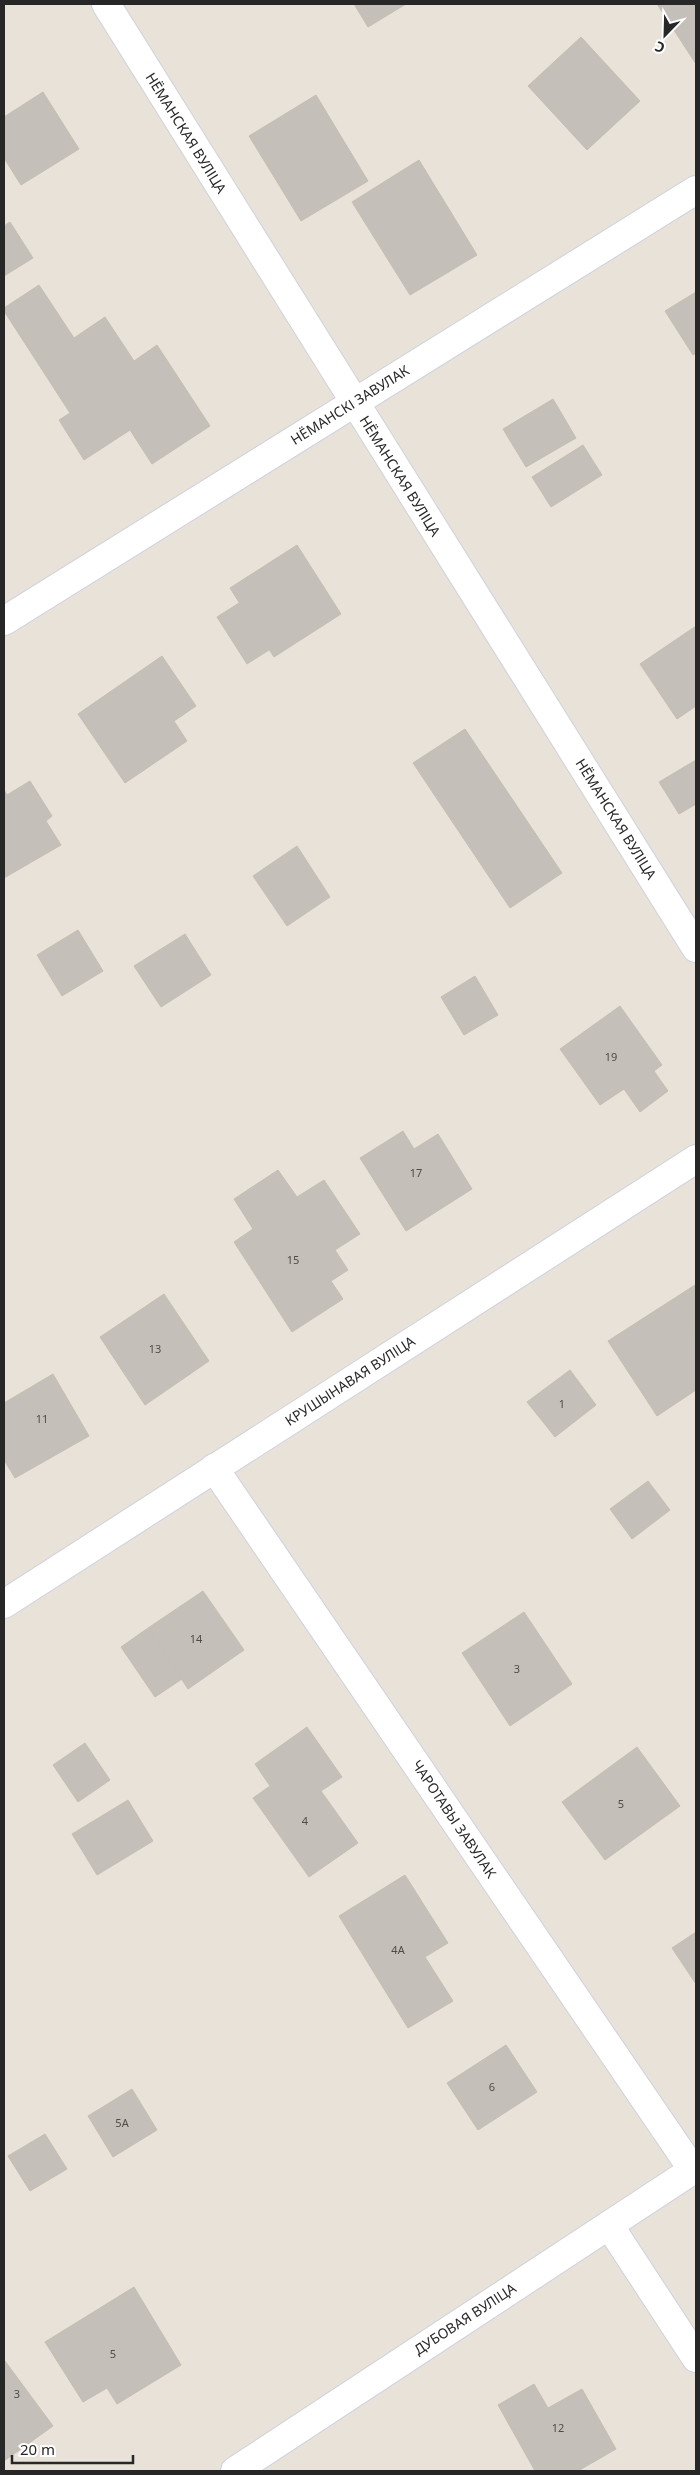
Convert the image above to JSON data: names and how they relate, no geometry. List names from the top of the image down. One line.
{"streets":{"street":["НЁМАНСКАЯ ВУЛІЦА","НЁМАНСКІ ЗАВУЛАК","КРУШЫНАВАЯ ВУЛІЦА","ЧАРОТАВЫ ЗАВУЛАК","ДУБОВАЯ ВУЛІЦА"]},"crossings":[["НЁМАНСКАЯ ВУЛІЦА","НЁМАНСКІ ЗАВУЛАК"],["КРУШЫНАВАЯ ВУЛІЦА","ЧАРОТАВЫ ЗАВУЛАК"],["ЧАРОТАВЫ ЗАВУЛАК","ДУБОВАЯ ВУЛІЦА"]],"house_numbers":["19","17","15","13","1","11","14","3","5","4","4А","6","5А","5","3","12"],"scale_bar":"20 m","north":"bottom left"}
